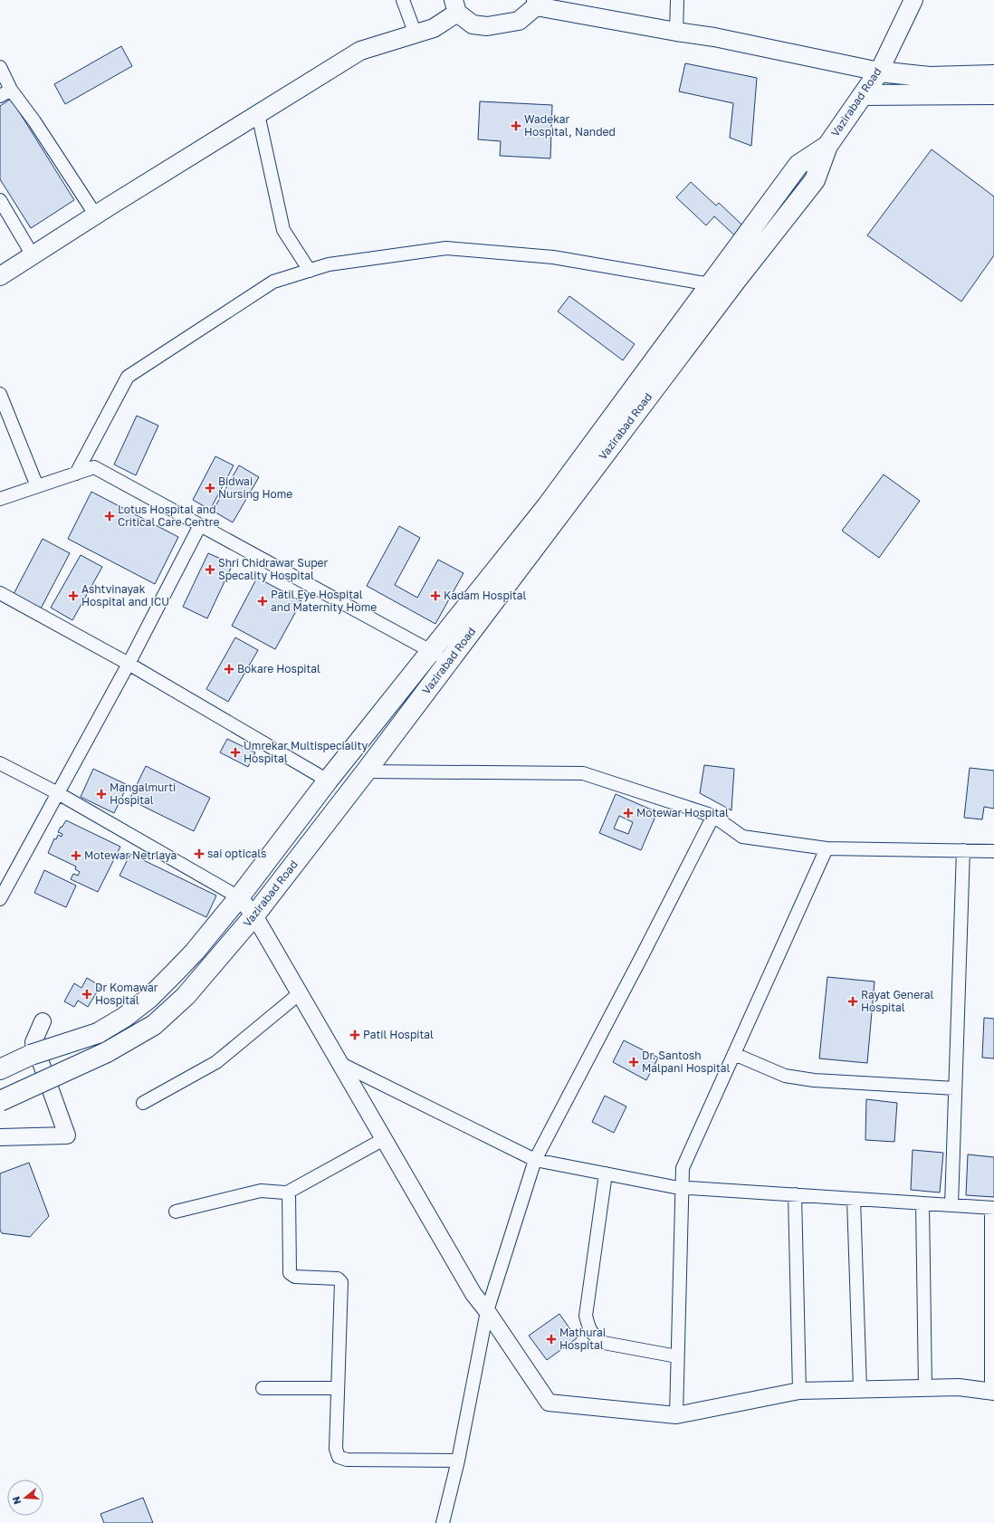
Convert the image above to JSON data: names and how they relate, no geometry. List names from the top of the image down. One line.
{"streets":{"main road":["Vazirabad Road"]},"places":{"health":["Wadekar Hospital, Nanded","Bidwai Nursing Home","Lotus Hospital and Critical Care Centre","Shri Chidrawar Super Specality Hospital","Ashtvinayak Hospital and ICU","Kadam Hospital","Patil Eye Hospital and Maternity Home","Bokare Hospital","Umrekar Multispeciality Hospital","Mangalmurti Hospital","Motewar Hospital","sai opticals","Motewar Netrlaya","Dr Komawar Hospital","Rayat General Hospital","Patil Hospital","Dr. Santosh Malpani Hospital","Mathurai Hospital"]},"north":"left"}
